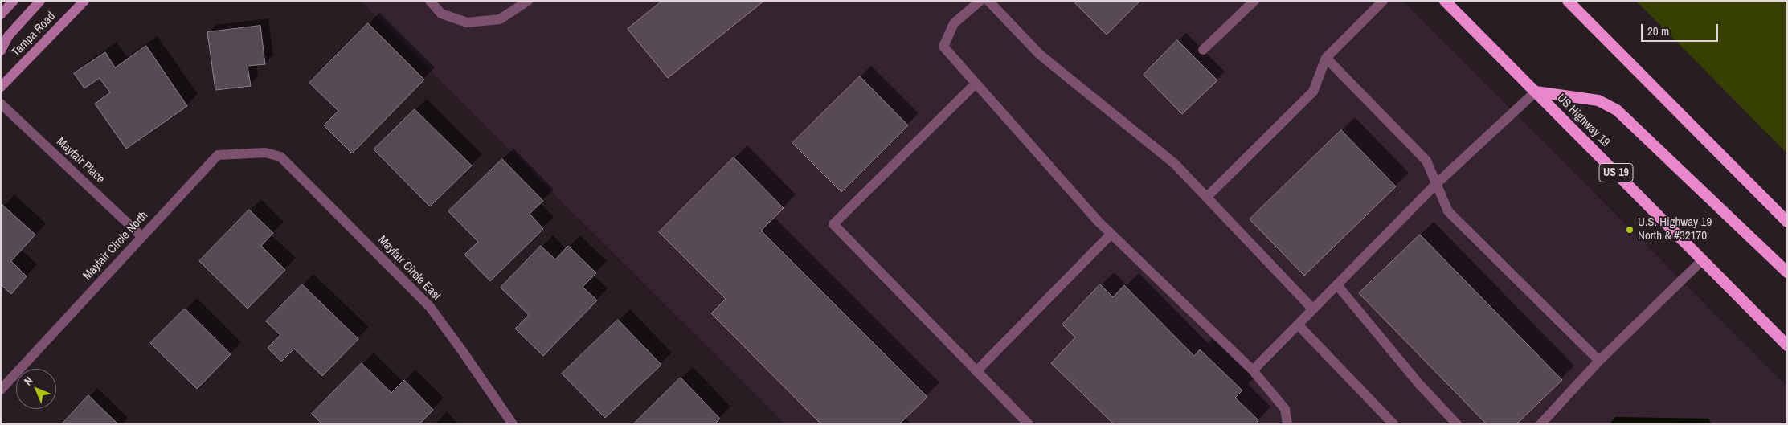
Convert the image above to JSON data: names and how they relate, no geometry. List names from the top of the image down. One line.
{"streets":{"highway":["US Highway 19","US 19"],"main road":["Tampa Road"],"street":["Mayfair Place","Mayfair Circle North","Mayfair Circle East"]},"crossings":[["Mayfair Place","Mayfair Circle North"],["Mayfair Circle North","Mayfair Circle East"]],"places":["U.S. Highway 19 North & #32170"],"scale_bar":"20 m","north":"top left"}
